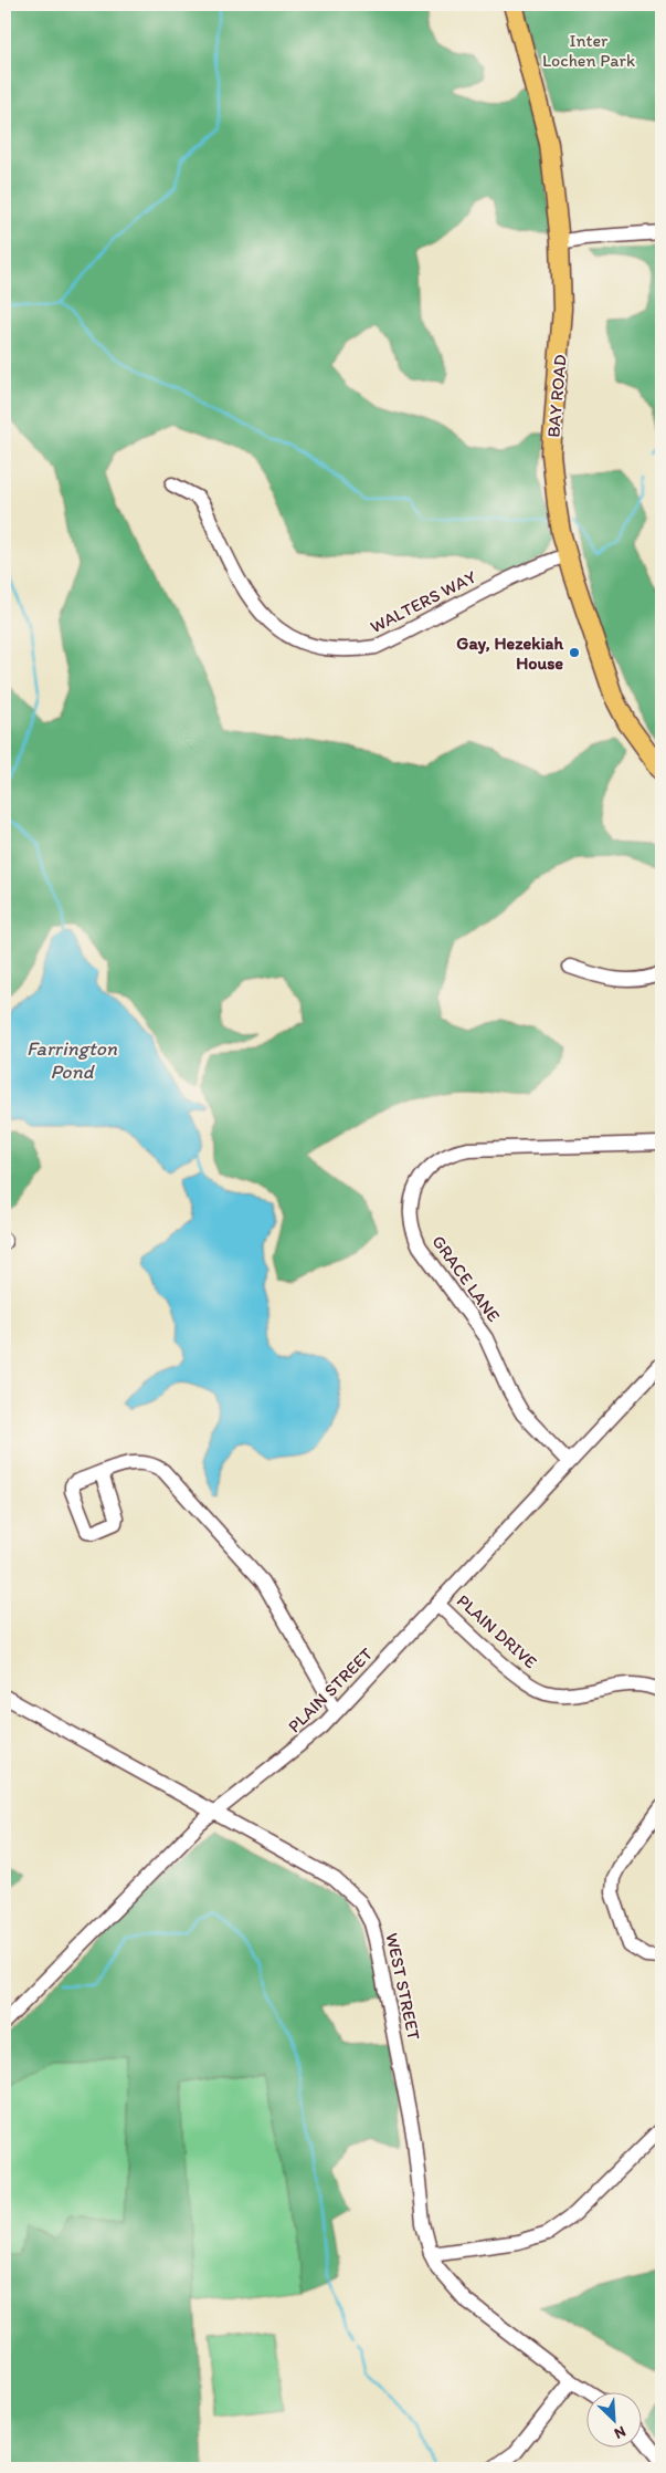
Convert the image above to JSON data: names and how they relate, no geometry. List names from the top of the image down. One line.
{"streets":{"main road":["BAY ROAD"],"street":["WALTERS WAY","GRACE LANE","PLAIN DRIVE","PLAIN STREET","WEST STREET"]},"crossings":[["BAY ROAD","WALTERS WAY"],["GRACE LANE","PLAIN STREET"],["PLAIN DRIVE","PLAIN STREET"],["PLAIN STREET","WEST STREET"]],"water":["Farrington Pond"],"parks":["Inter Lochen Park"],"places":["Gay, Hezekiah House"],"north":"bottom right"}
